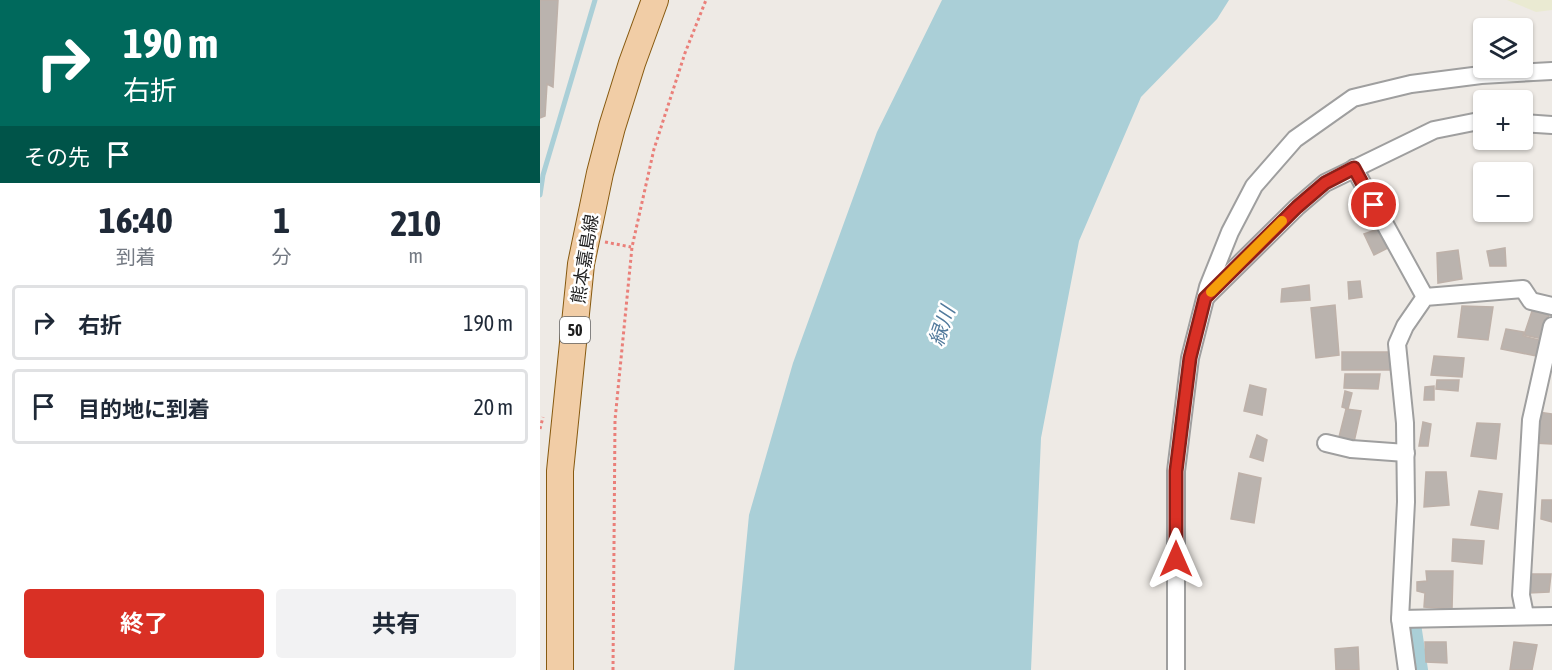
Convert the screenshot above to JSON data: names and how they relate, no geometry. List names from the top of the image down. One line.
{"streets":{"main road":["熊本嘉島線","50"]},"water":["緑川"],"page":{"turn":["190 m","右折"],"map_buttons":["+","−"],"then":"その先","eta":["16:40","到着","1","分","210","m"],"list":[{"name":"右折","value":"190 m"},{"name":"目的地に到着","value":"20 m"}],"buttons":["終了","共有"]}}
